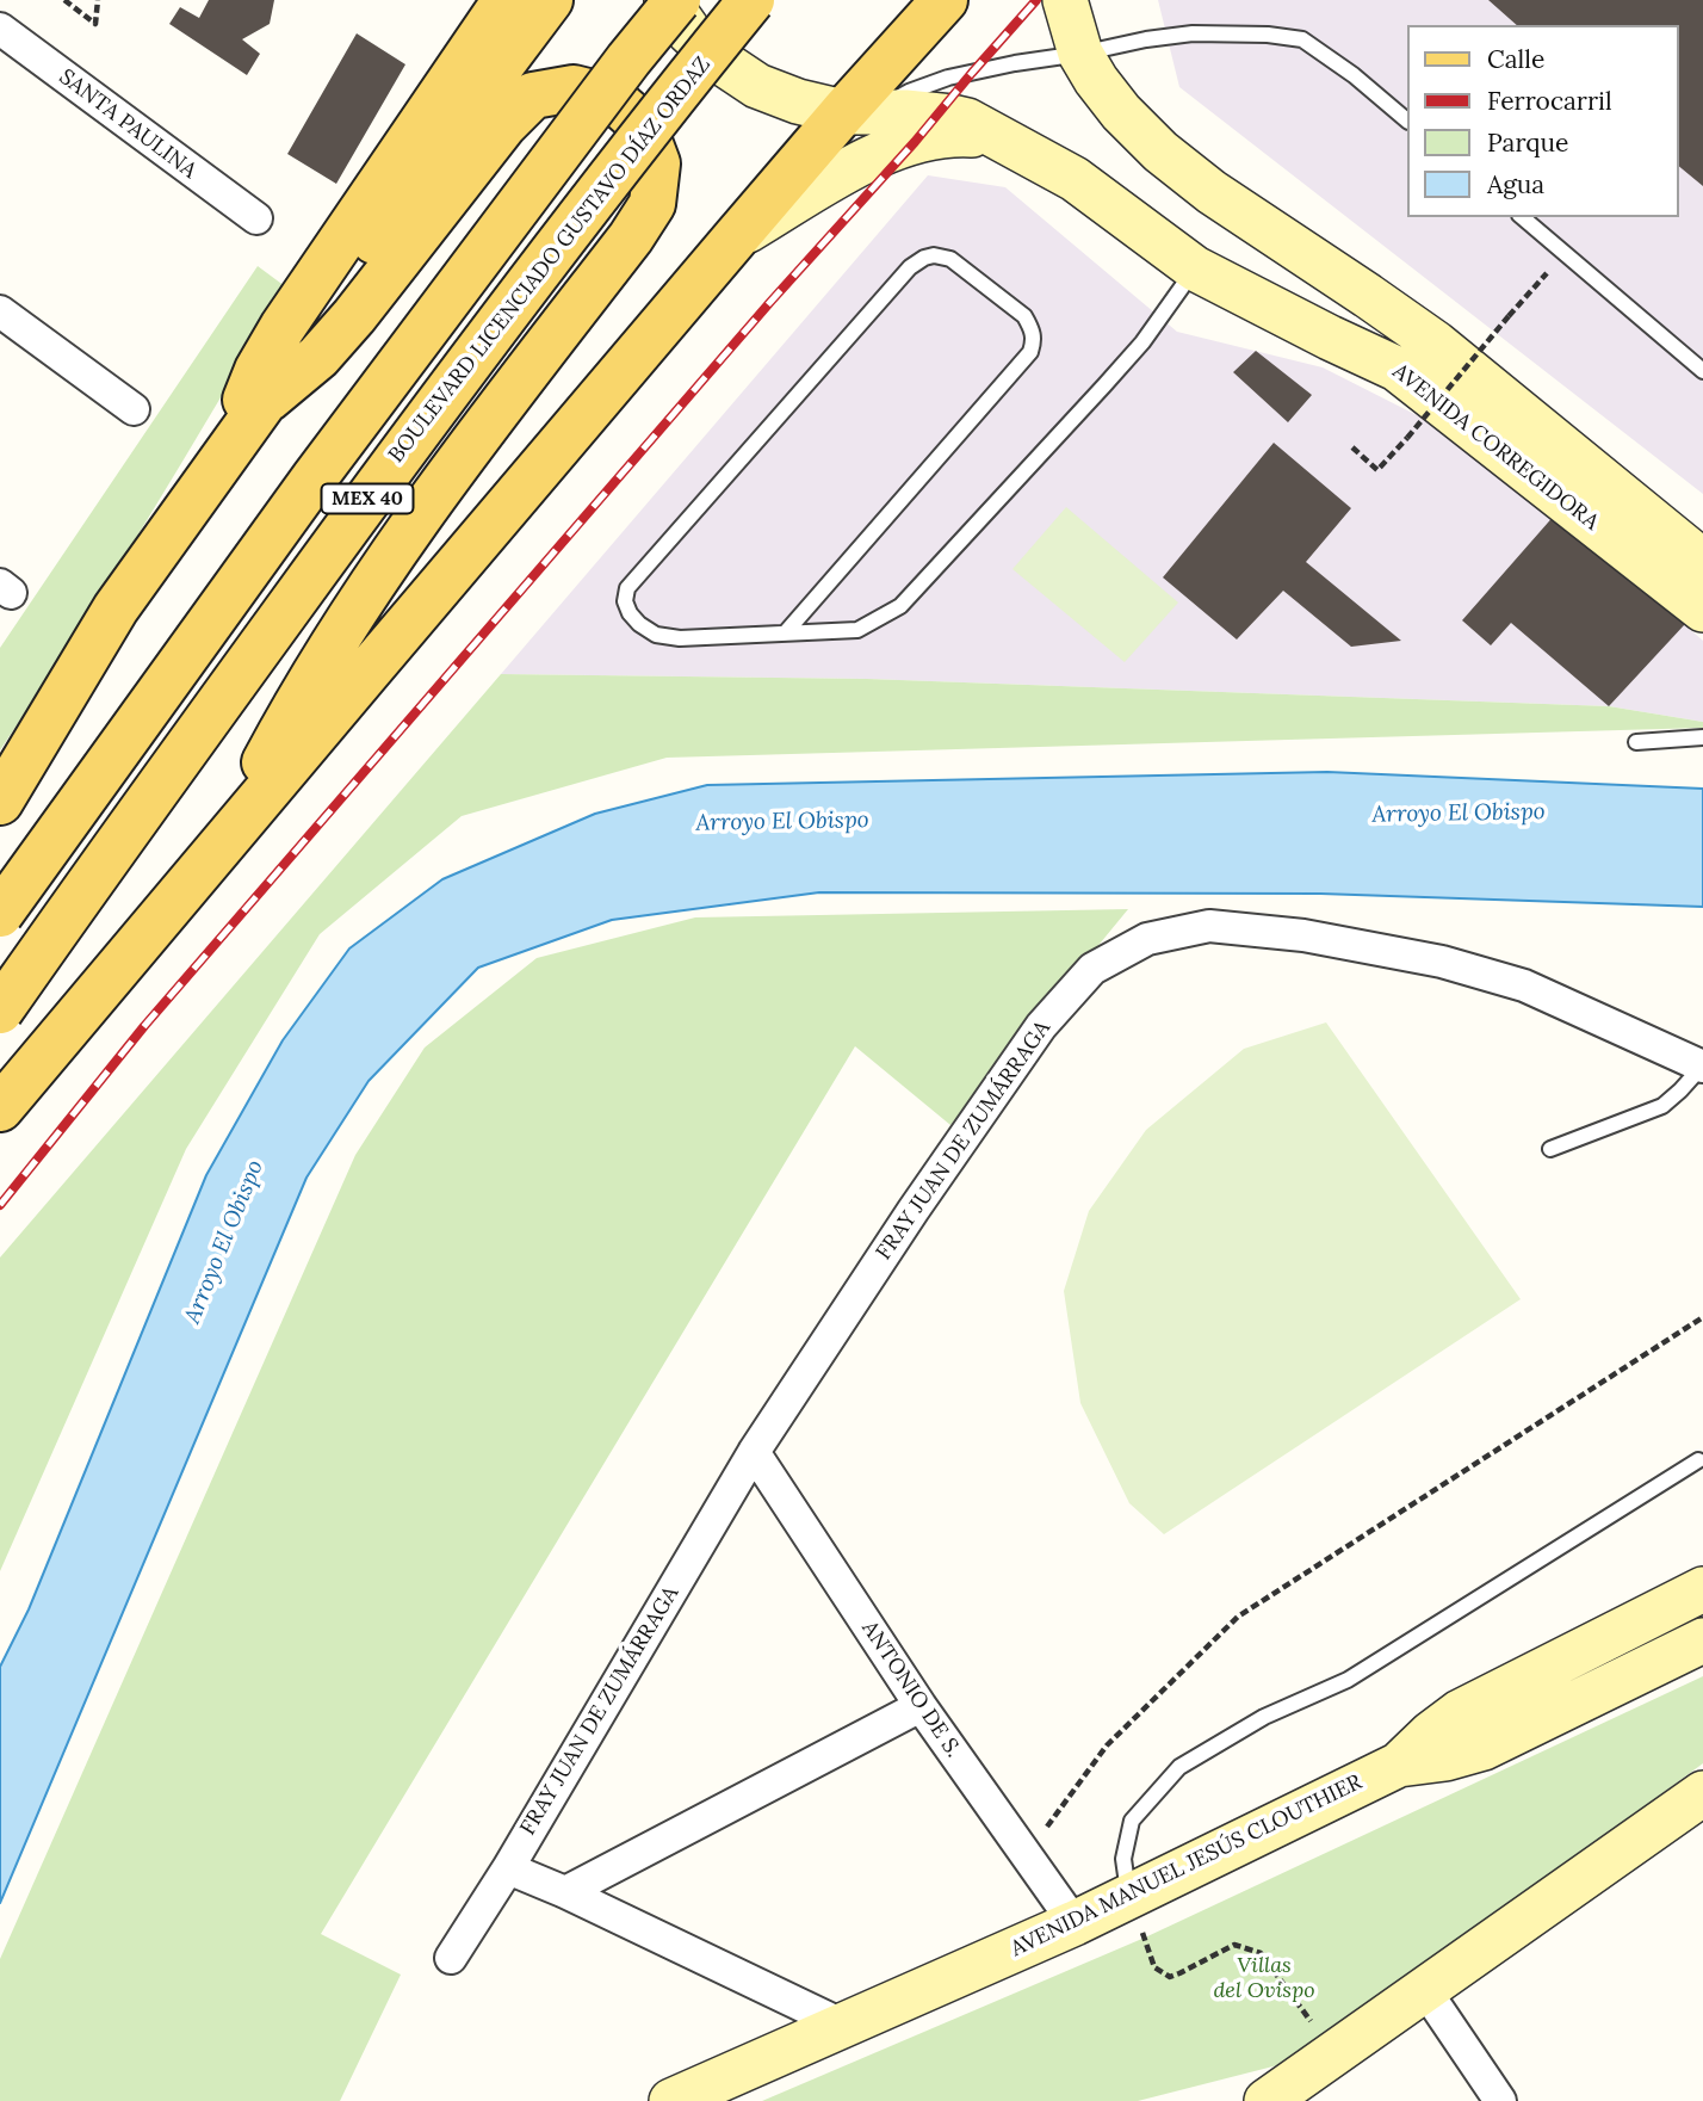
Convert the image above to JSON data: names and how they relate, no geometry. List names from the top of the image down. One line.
{"streets":{"main road":["BOULEVARD LICENCIADO GUSTAVO DÍAZ ORDAZ","MEX 40"],"street":["SANTA PAULINA","AVENIDA CORREGIDORA","FRAY JUAN DE ZUMÁRRAGA","ANTONIO DE S.","AVENIDA MANUEL JESÚS CLOUTHIER"]},"crossings":[["FRAY JUAN DE ZUMÁRRAGA","ANTONIO DE S."],["ANTONIO DE S.","AVENIDA MANUEL JESÚS CLOUTHIER"]],"water":["Arroyo El Obispo"],"parks":["Villas del Ovispo"],"legend":["Calle","Ferrocarril","Parque","Agua"]}
